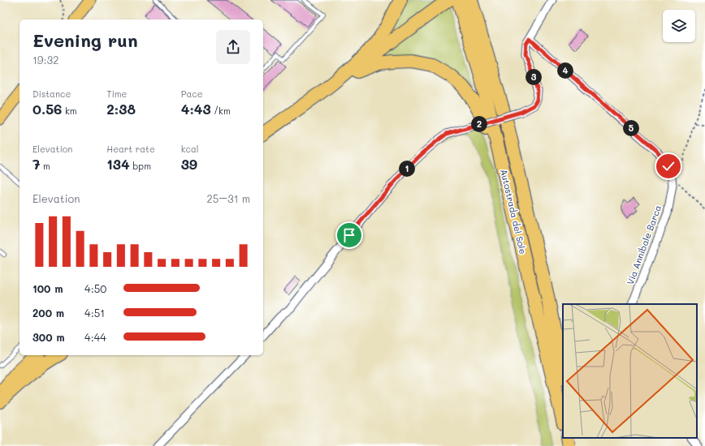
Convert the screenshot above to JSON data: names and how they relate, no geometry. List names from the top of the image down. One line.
{"streets":{"highway":["Autostrada del Sole"],"street":["Via Annibale Barca"]},"page":{"heading":["Evening run","19:32"],"pins":["4","3","2","5","1"],"stats":[["Distance","0.56 km"],["Time","2:38"],["Pace","4:43 /km"],["Elevation","7 m"],["Heart rate","134 bpm"],["kcal","39"]],"chart":["Elevation","25–31 m"],"list":[{"name":"100 m","note":"4:50"},{"name":"200 m","note":"4:51"},{"name":"300 m","note":"4:44"}]}}
